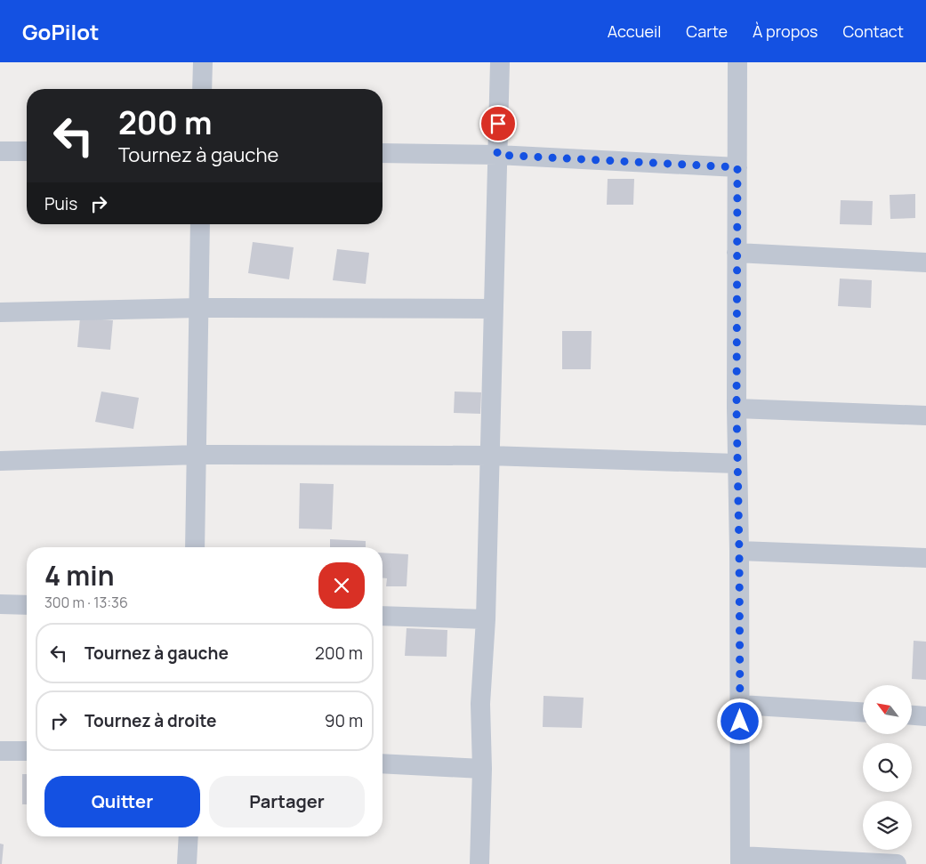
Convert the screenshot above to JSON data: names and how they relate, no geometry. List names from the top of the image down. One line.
{"north":"top left","page":{"header":"GoPilot","nav":["Accueil","Carte","À propos","Contact"],"turn":["200 m","Tournez à gauche"],"then":"Puis","heading":["4 min","300 m · 13:36"],"list":[{"name":"Tournez à gauche","value":"200 m"},{"name":"Tournez à droite","value":"90 m"}],"buttons":["Quitter","Partager"]}}
